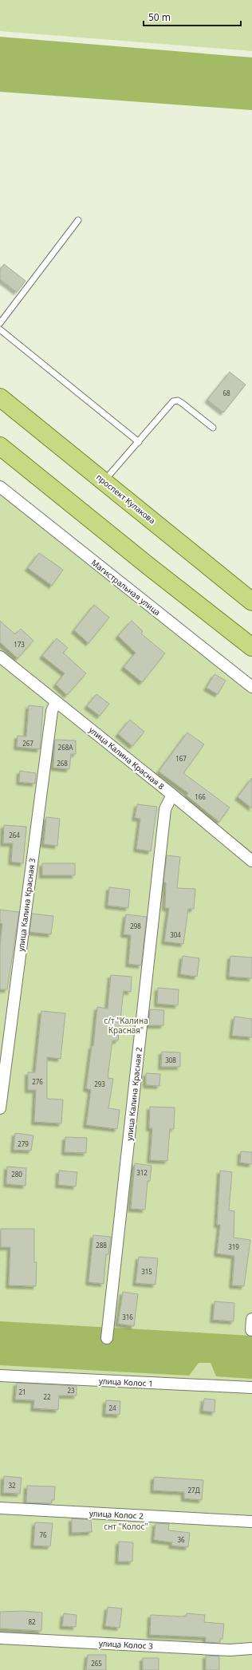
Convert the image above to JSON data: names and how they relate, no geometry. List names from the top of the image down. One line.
{"streets":{"main road":["проспект Кулакова"],"street":["Магистральная улица","улица Калина Красная 8","улица Калина Красная 3","улица Калина Красная 2","улица Колос 1","улица Колос 2","улица Колос 3"]},"crossings":[["улица Калина Красная 8","улица Калина Красная 3"],["улица Калина Красная 8","улица Калина Красная 2"]],"parks":["с/т \"Калина Красная\"","снт \"Колос\""],"house_numbers":["68","173","267","268А","167","268","166","264","298","304","308","276","293","279","312","280","288","319","315","316","23","21","22","24","32","27Д","76","36","82","265"],"scale_bar":"50 m"}
